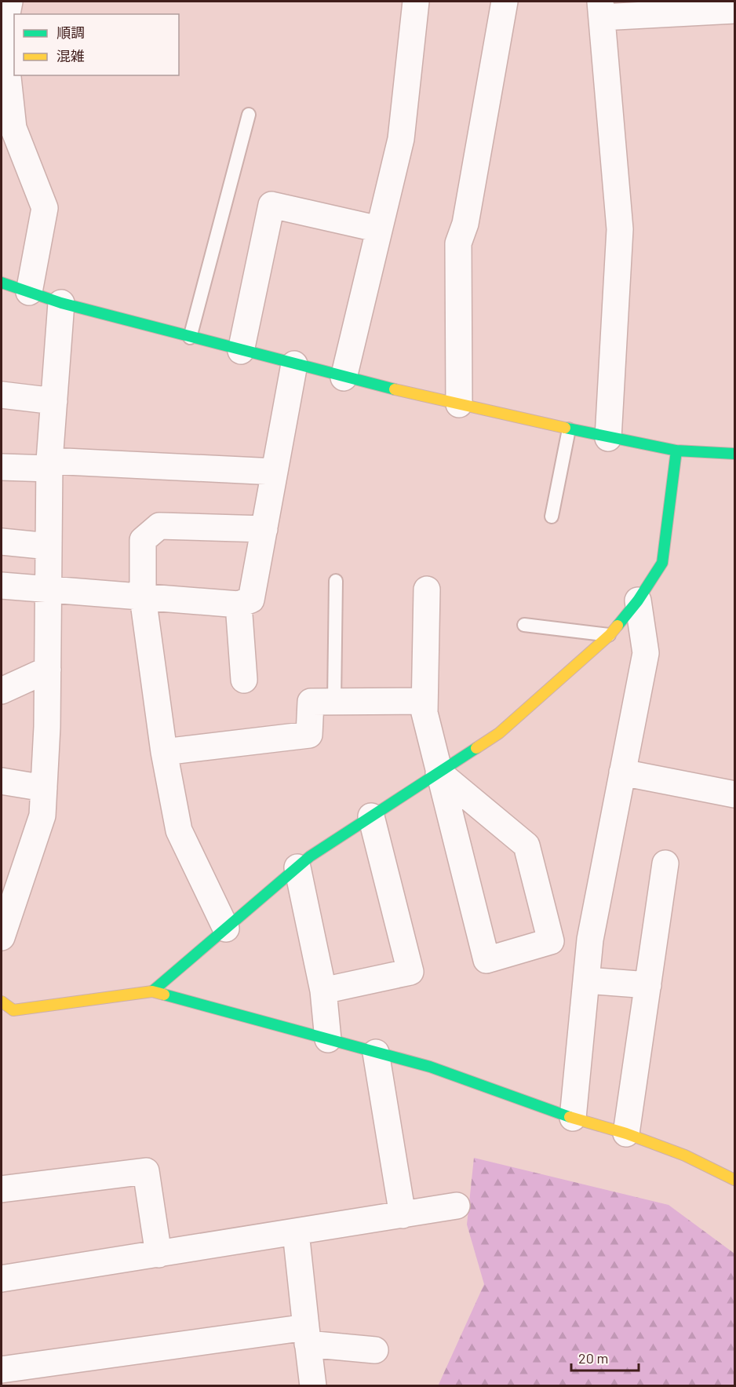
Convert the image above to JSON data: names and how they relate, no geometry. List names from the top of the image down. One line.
{"legend":["順調","混雑"],"scale_bar":"20 m"}
